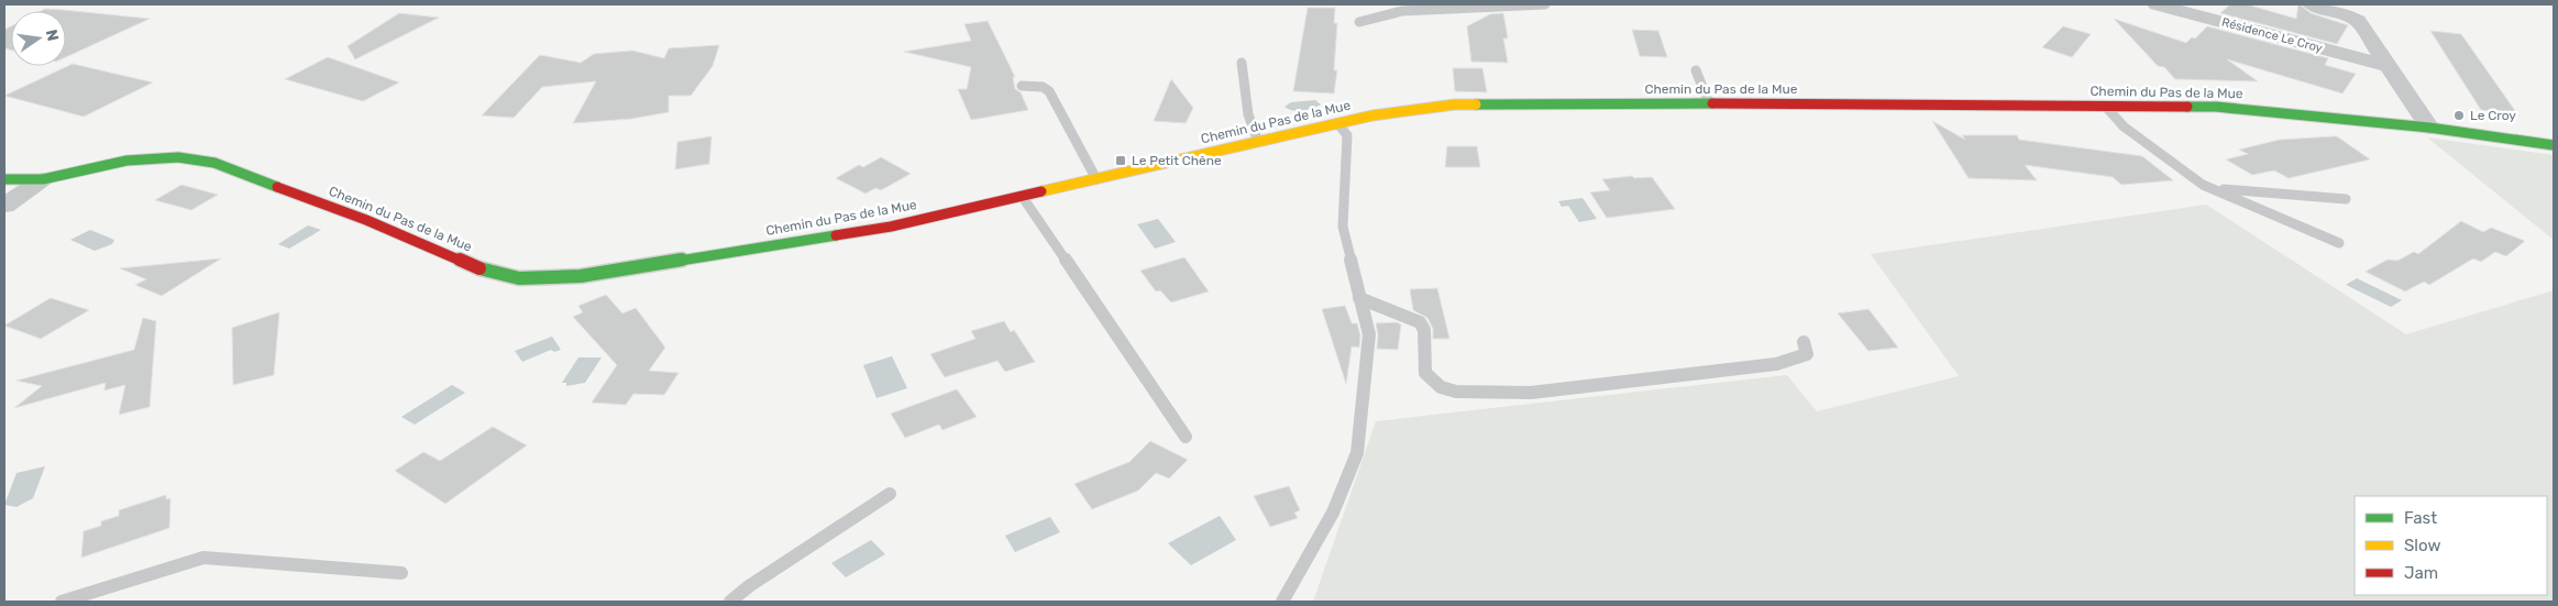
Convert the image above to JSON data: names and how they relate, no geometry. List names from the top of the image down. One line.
{"streets":{"street":["Résidence Le Croy","Chemin du Pas de la Mue"]},"places":{"other":["Le Croy"],"transit":["Le Petit Chêne"]},"legend":["Fast","Slow","Jam"],"north":"right"}
